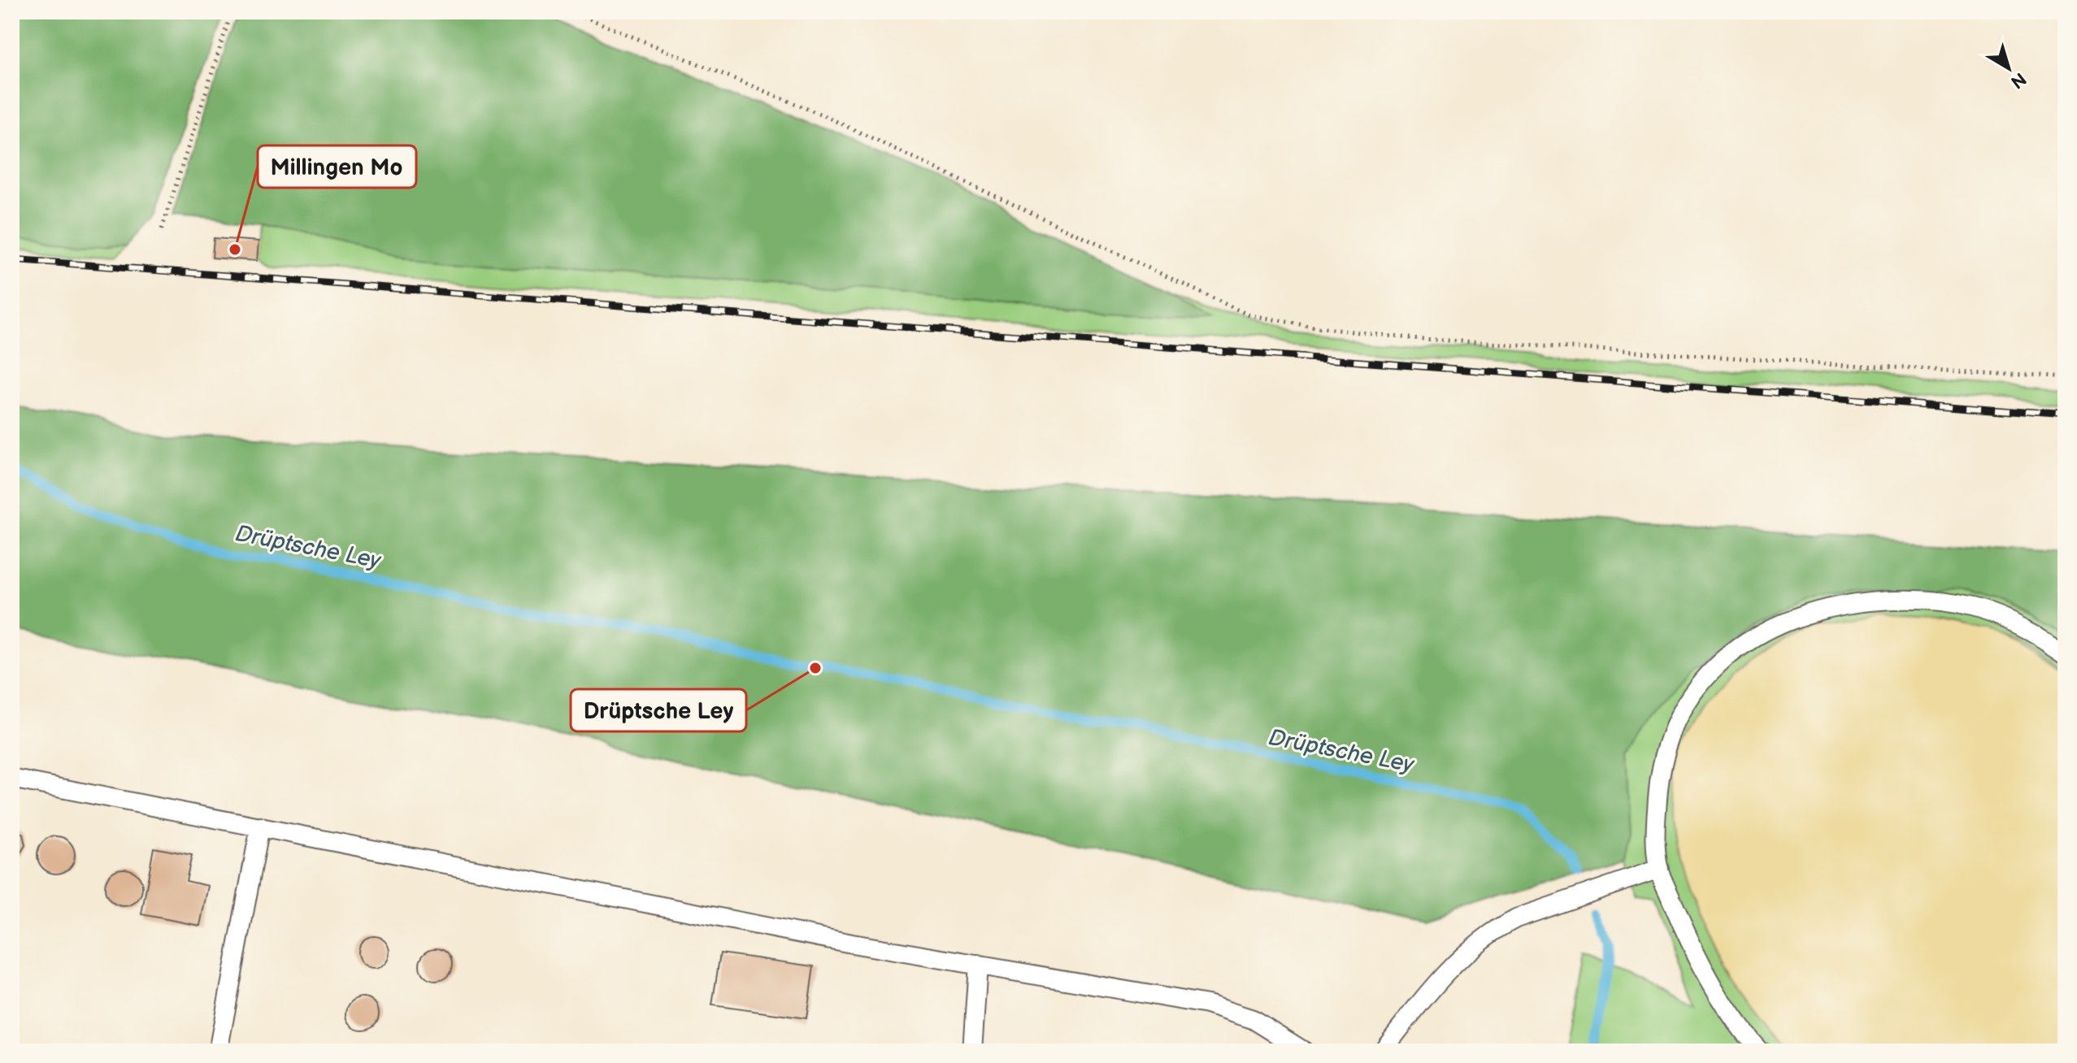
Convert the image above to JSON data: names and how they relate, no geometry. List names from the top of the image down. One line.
{"water":["Drüptsche Ley"],"places":["Millingen Mo","Drüptsche Ley"],"north":"bottom right"}
